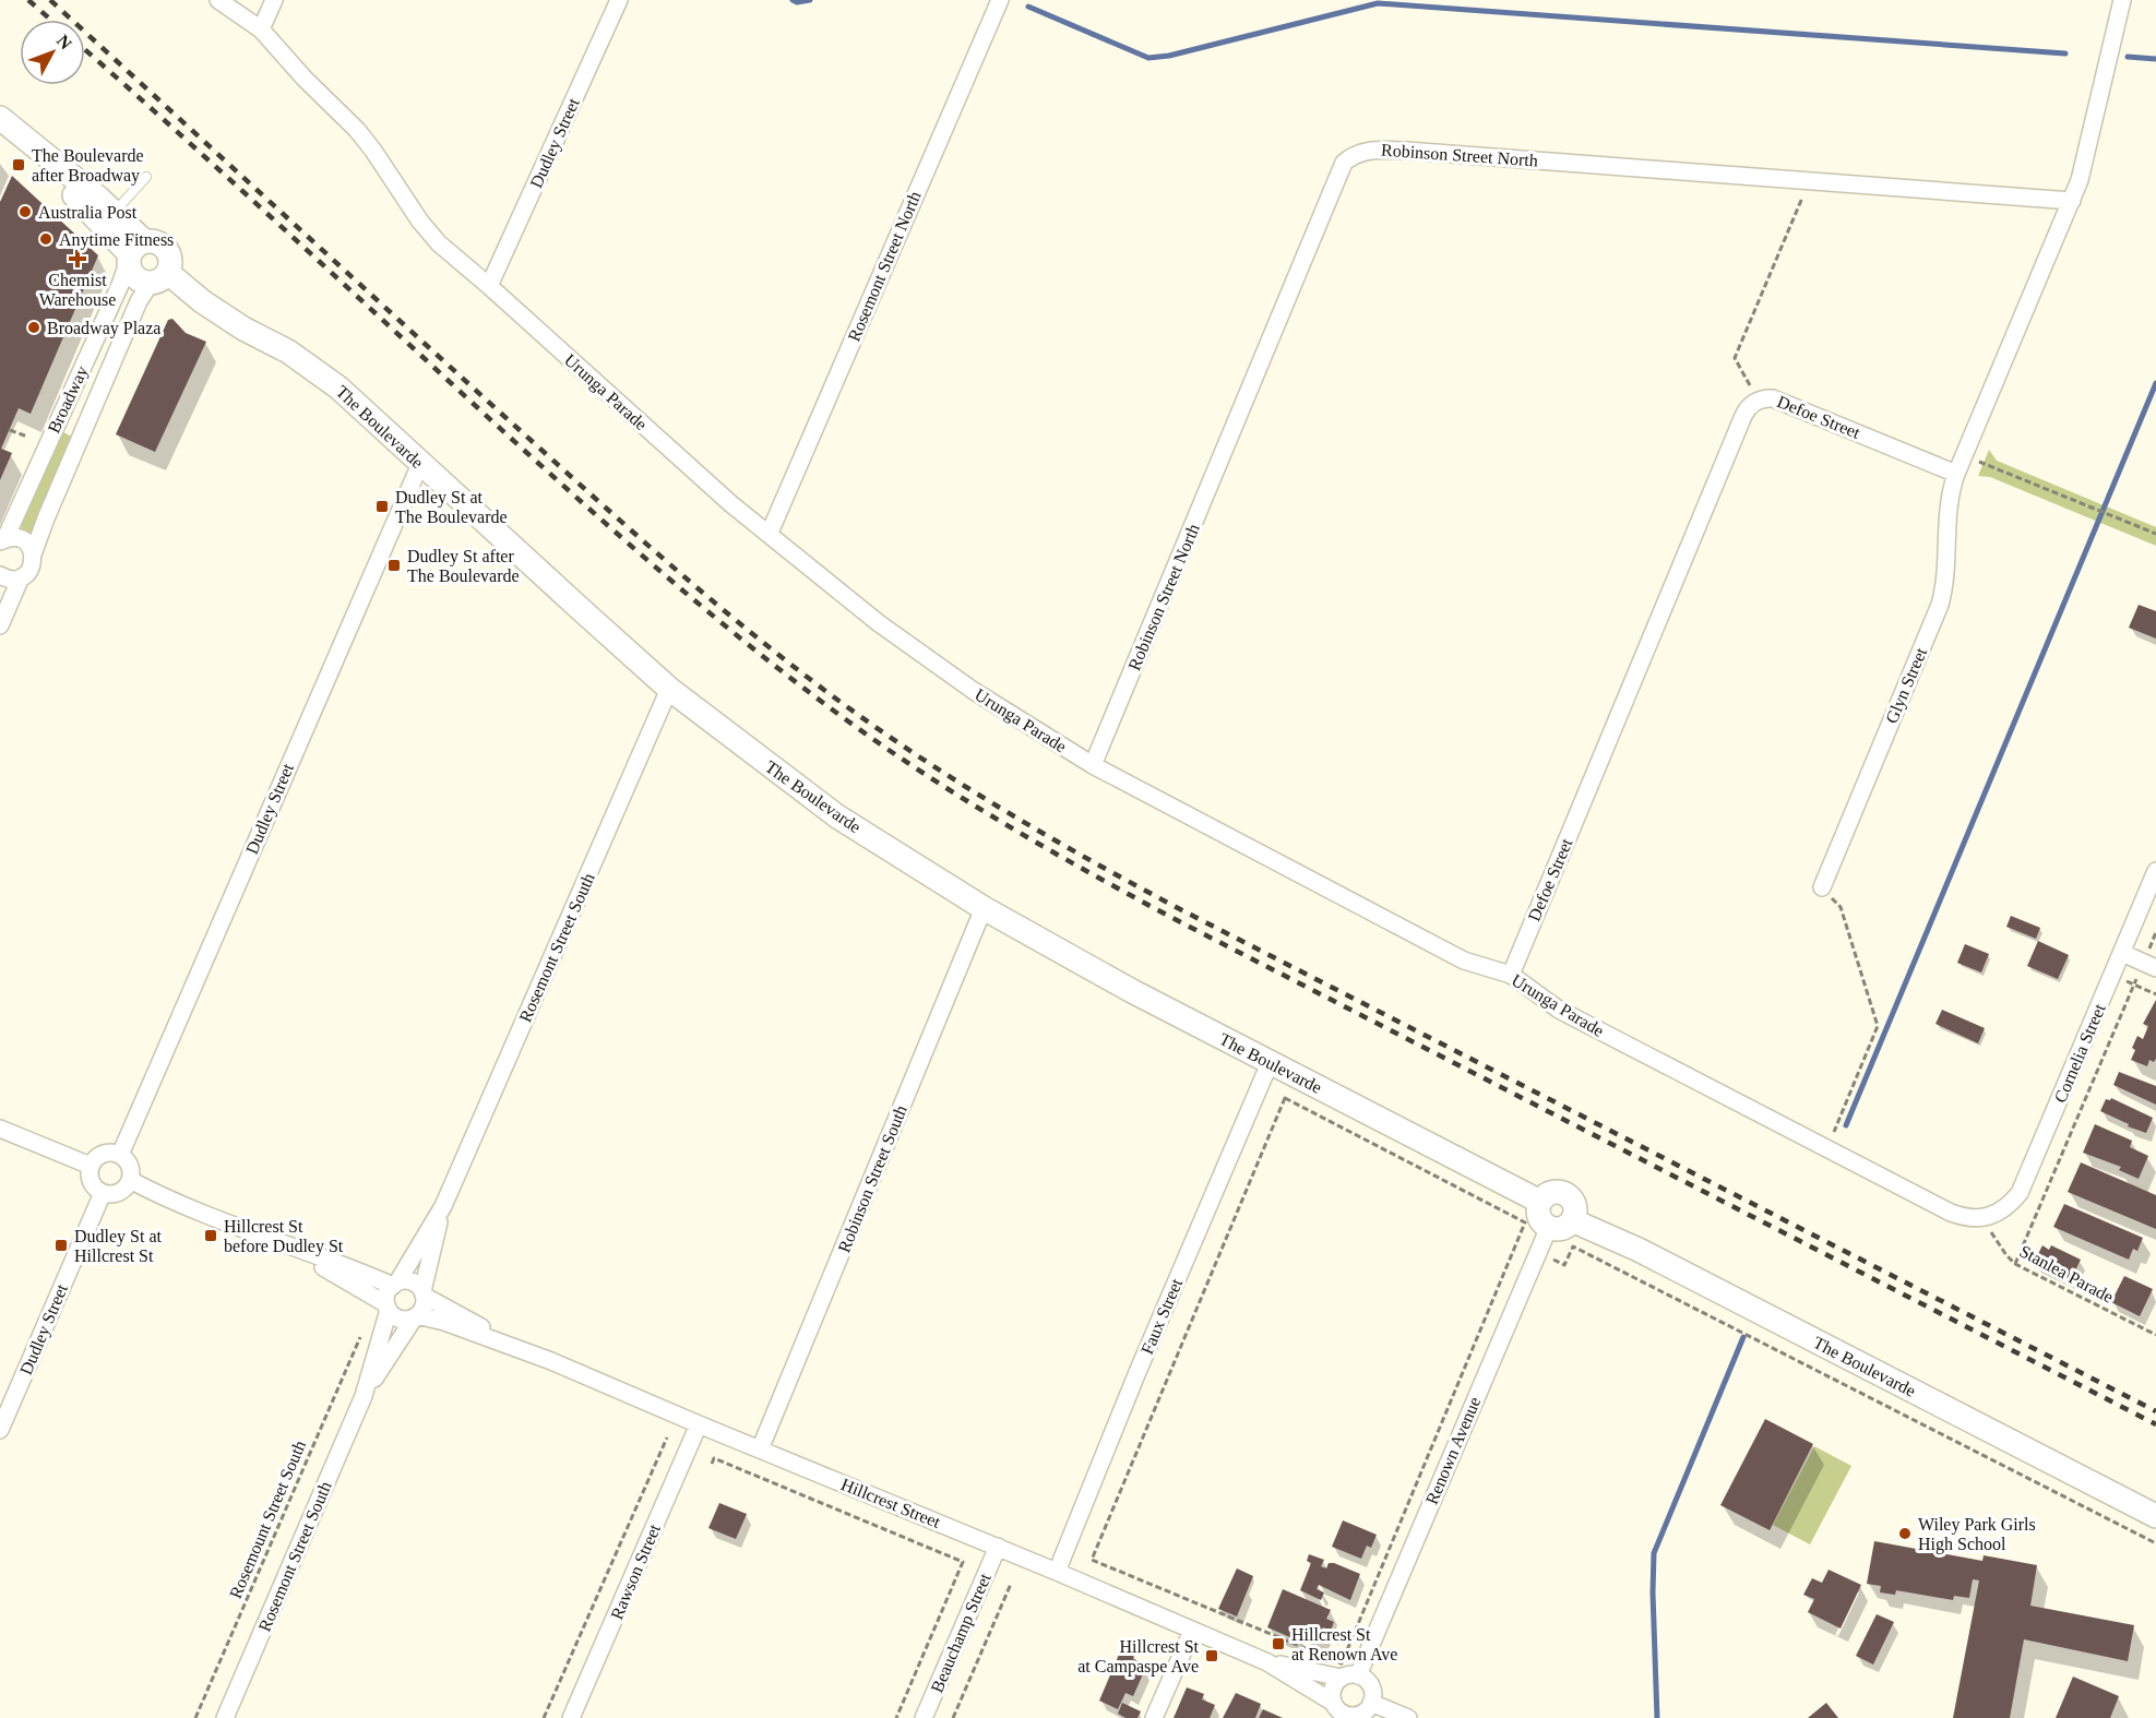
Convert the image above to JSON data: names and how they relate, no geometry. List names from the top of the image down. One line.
{"streets":{"street":["Dudley Street","Robinson Street North","Rosemont Street North","Urunga Parade","Broadway","Defoe Street","The Boulevarde","Glyn Street","Rosemont Street South","Cornelia Street","Robinson Street South","Faux Street","Renown Avenue","Hillcrest Street","Rawson Street","Beauchamp Street"],"path":["Stanlea Parade","Rosemount Street South"]},"crossings":[["Dudley Street","Urunga Parade"],["Dudley Street","The Boulevarde"],["Robinson Street North","Urunga Parade"],["Rosemont Street North","Urunga Parade"],["Urunga Parade","Defoe Street"],["Urunga Parade","Cornelia Street"],["Urunga Parade","Stanlea Parade"],["Broadway","The Boulevarde"],["Defoe Street","Glyn Street"],["The Boulevarde","Rosemont Street South"],["The Boulevarde","Robinson Street South"],["The Boulevarde","Faux Street"],["The Boulevarde","Renown Avenue"],["Rosemont Street South","Hillcrest Street"],["Cornelia Street","Stanlea Parade"],["Robinson Street South","Hillcrest Street"],["Faux Street","Hillcrest Street"],["Renown Avenue","Hillcrest Street"],["Hillcrest Street","Rawson Street"],["Hillcrest Street","Beauchamp Street"]],"places":{"transit":["The Boulevarde after Broadway","Dudley St at The Boulevarde","Dudley St after The Boulevarde","Hillcrest St before Dudley St","Dudley St at Hillcrest St","Hillcrest St at Renown Ave","Hillcrest St at Campaspe Ave"],"other":["Australia Post","Anytime Fitness","Broadway Plaza","Wiley Park Girls High School"],"health":["Chemist Warehouse"]},"north":"top right"}
